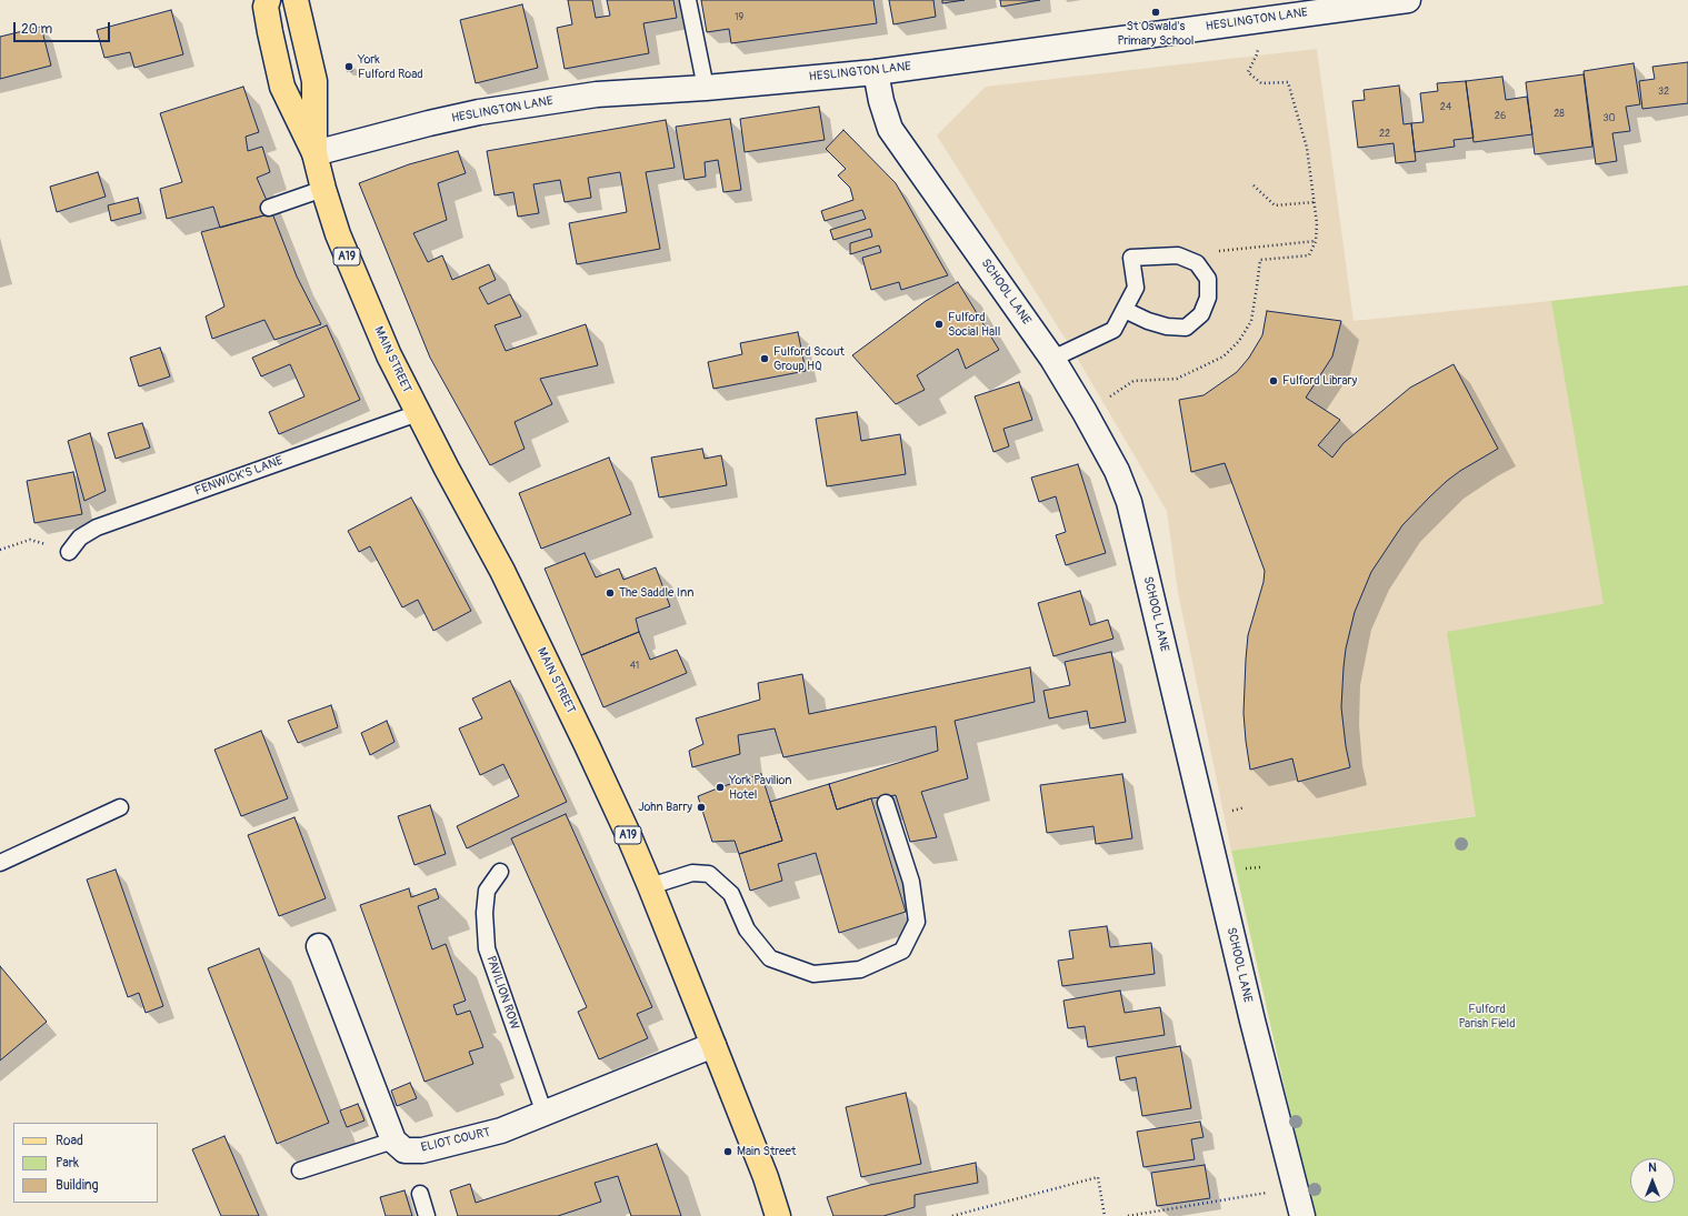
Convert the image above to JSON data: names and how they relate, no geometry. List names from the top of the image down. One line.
{"streets":{"main road":["A19","MAIN STREET"],"street":["HESLINGTON LANE","SCHOOL LANE","ELIOT COURT"],"lane":["FENWICK'S LANE","PAVILION ROW"]},"crossings":[["HESLINGTON LANE","SCHOOL LANE"],["HESLINGTON LANE","MAIN STREET"],["MAIN STREET","FENWICK'S LANE"],["MAIN STREET","ELIOT COURT"],["PAVILION ROW","ELIOT COURT"]],"parks":["Fulford Parish Field"],"places":["St Oswald's Primary School","York Fulford Road","Fulford Social Hall","Fulford Scout Group HQ","Fulford Library","The Saddle Inn","York Pavilion Hotel","John Barry","Main Street"],"house_numbers":["19","32","24","28","26","30","22","41"],"legend":["Road","Park","Building"],"scale_bar":"20 m","north":"top"}
